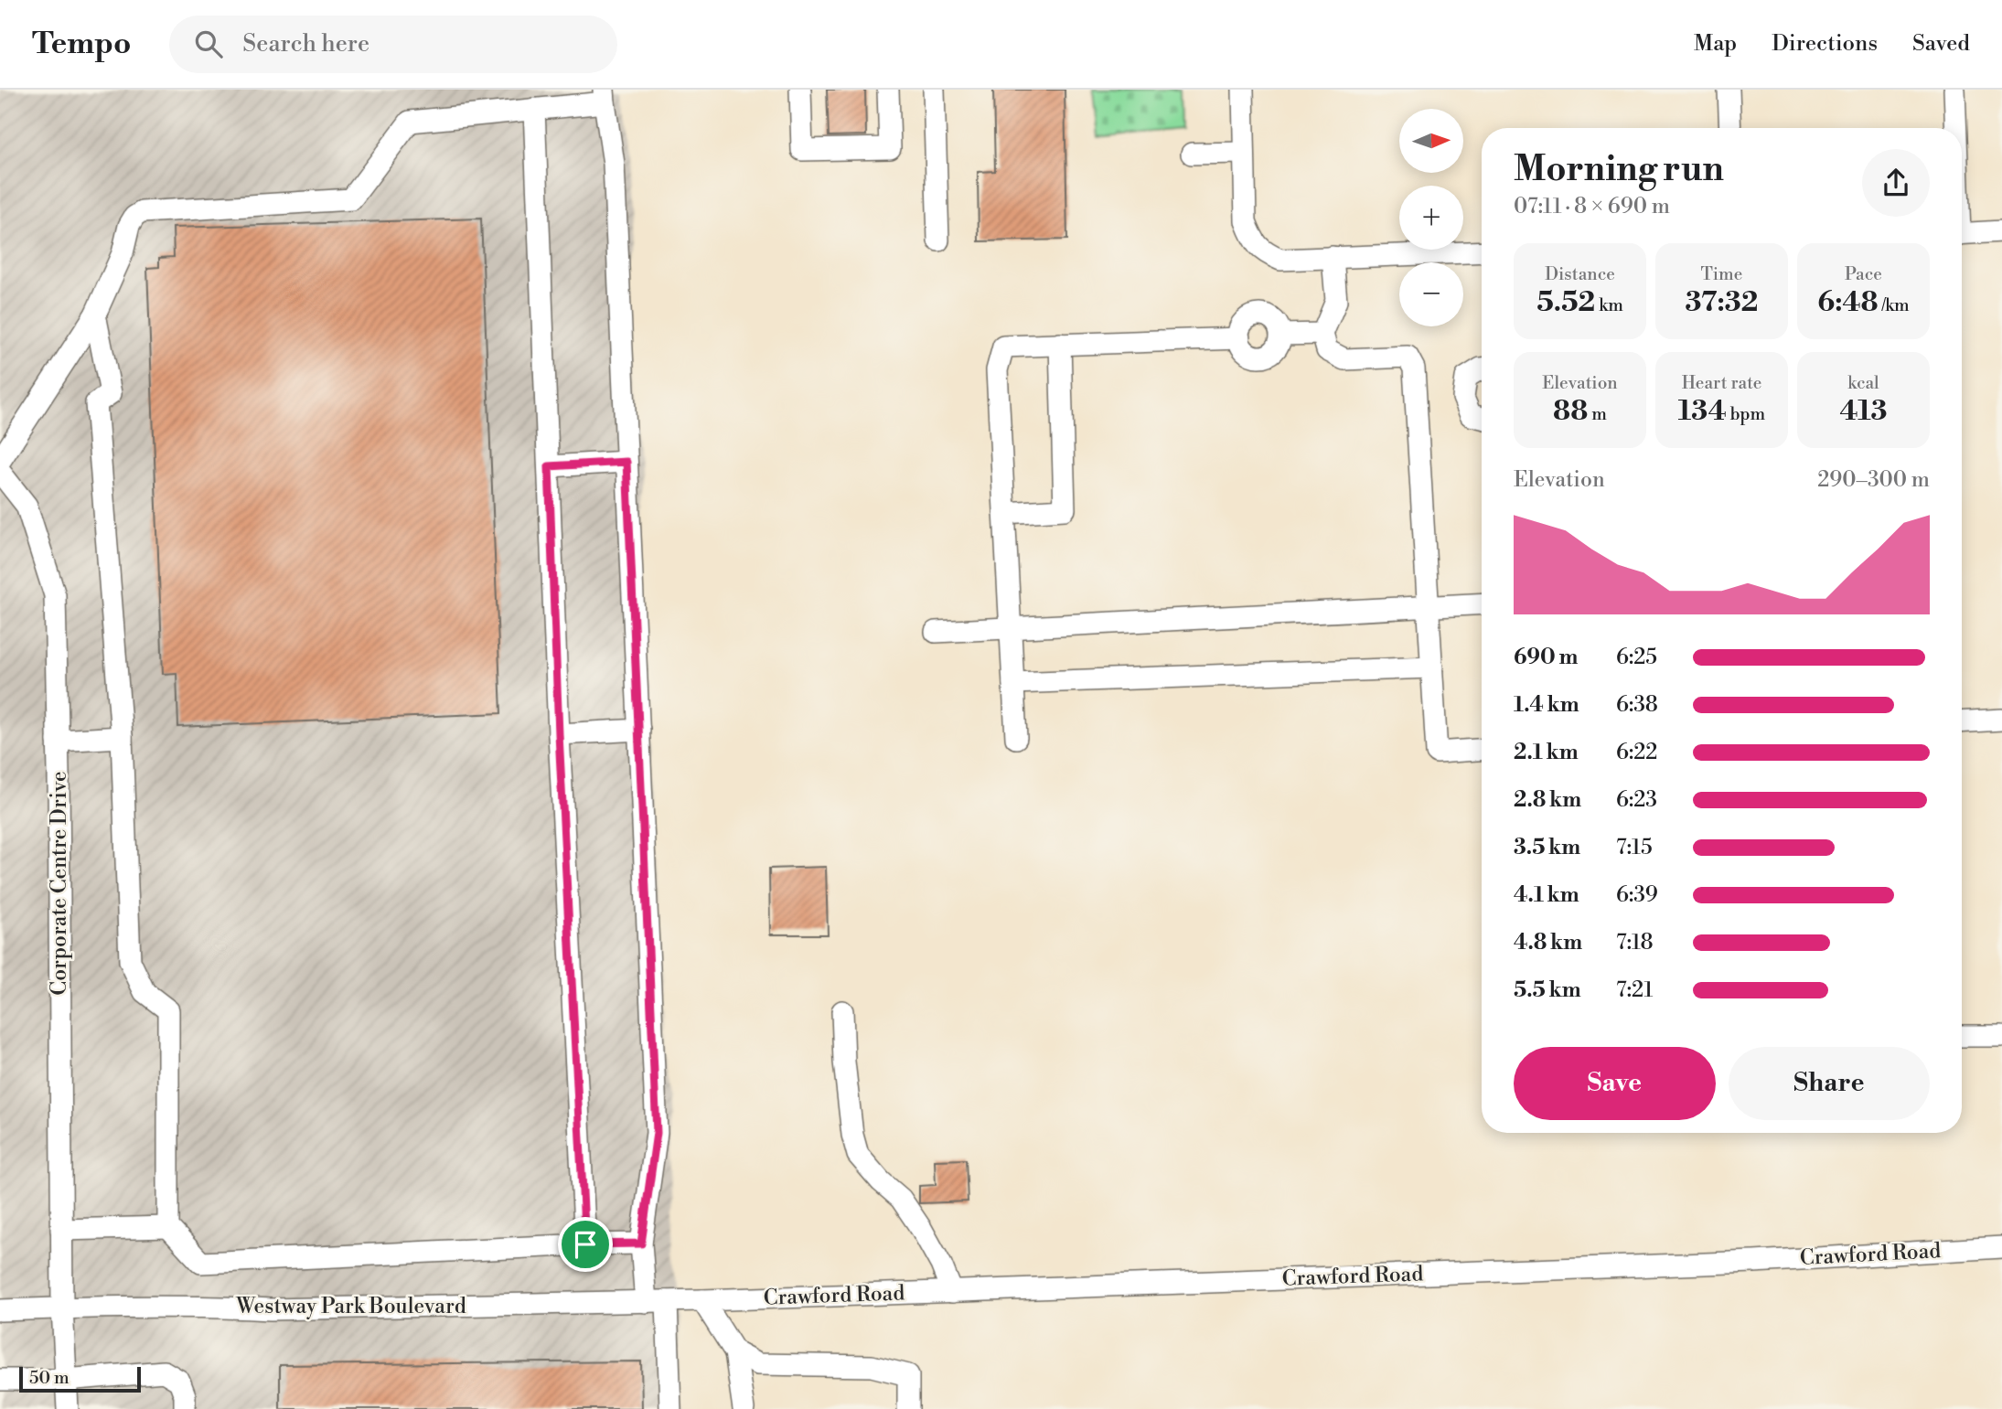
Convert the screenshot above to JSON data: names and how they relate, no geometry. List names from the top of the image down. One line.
{"streets":{"street":["Corporate Centre Drive","Crawford Road","Westway Park Boulevard"]},"crossings":[["Corporate Centre Drive","Westway Park Boulevard"],["Crawford Road","Westway Park Boulevard"]],"scale_bar":"50 m","north":"right","page":{"header":"Tempo","search":"Search here","nav":["Map","Directions","Saved"],"map_buttons":["+","−"],"heading":["Morning run","07:11 · 8 × 690 m"],"stats":[["Distance","5.52 km"],["Time","37:32"],["Pace","6:48 /km"],["Elevation","88 m"],["Heart rate","134 bpm"],["kcal","413"]],"chart":["Elevation","290–300 m"],"list":[{"name":"690 m","note":"6:25"},{"name":"1.4 km","note":"6:38"},{"name":"2.1 km","note":"6:22"},{"name":"2.8 km","note":"6:23"},{"name":"3.5 km","note":"7:15"},{"name":"4.1 km","note":"6:39"},{"name":"4.8 km","note":"7:18"},{"name":"5.5 km","note":"7:21"}],"buttons":["Save","Share"],"scale":"50 m"}}
